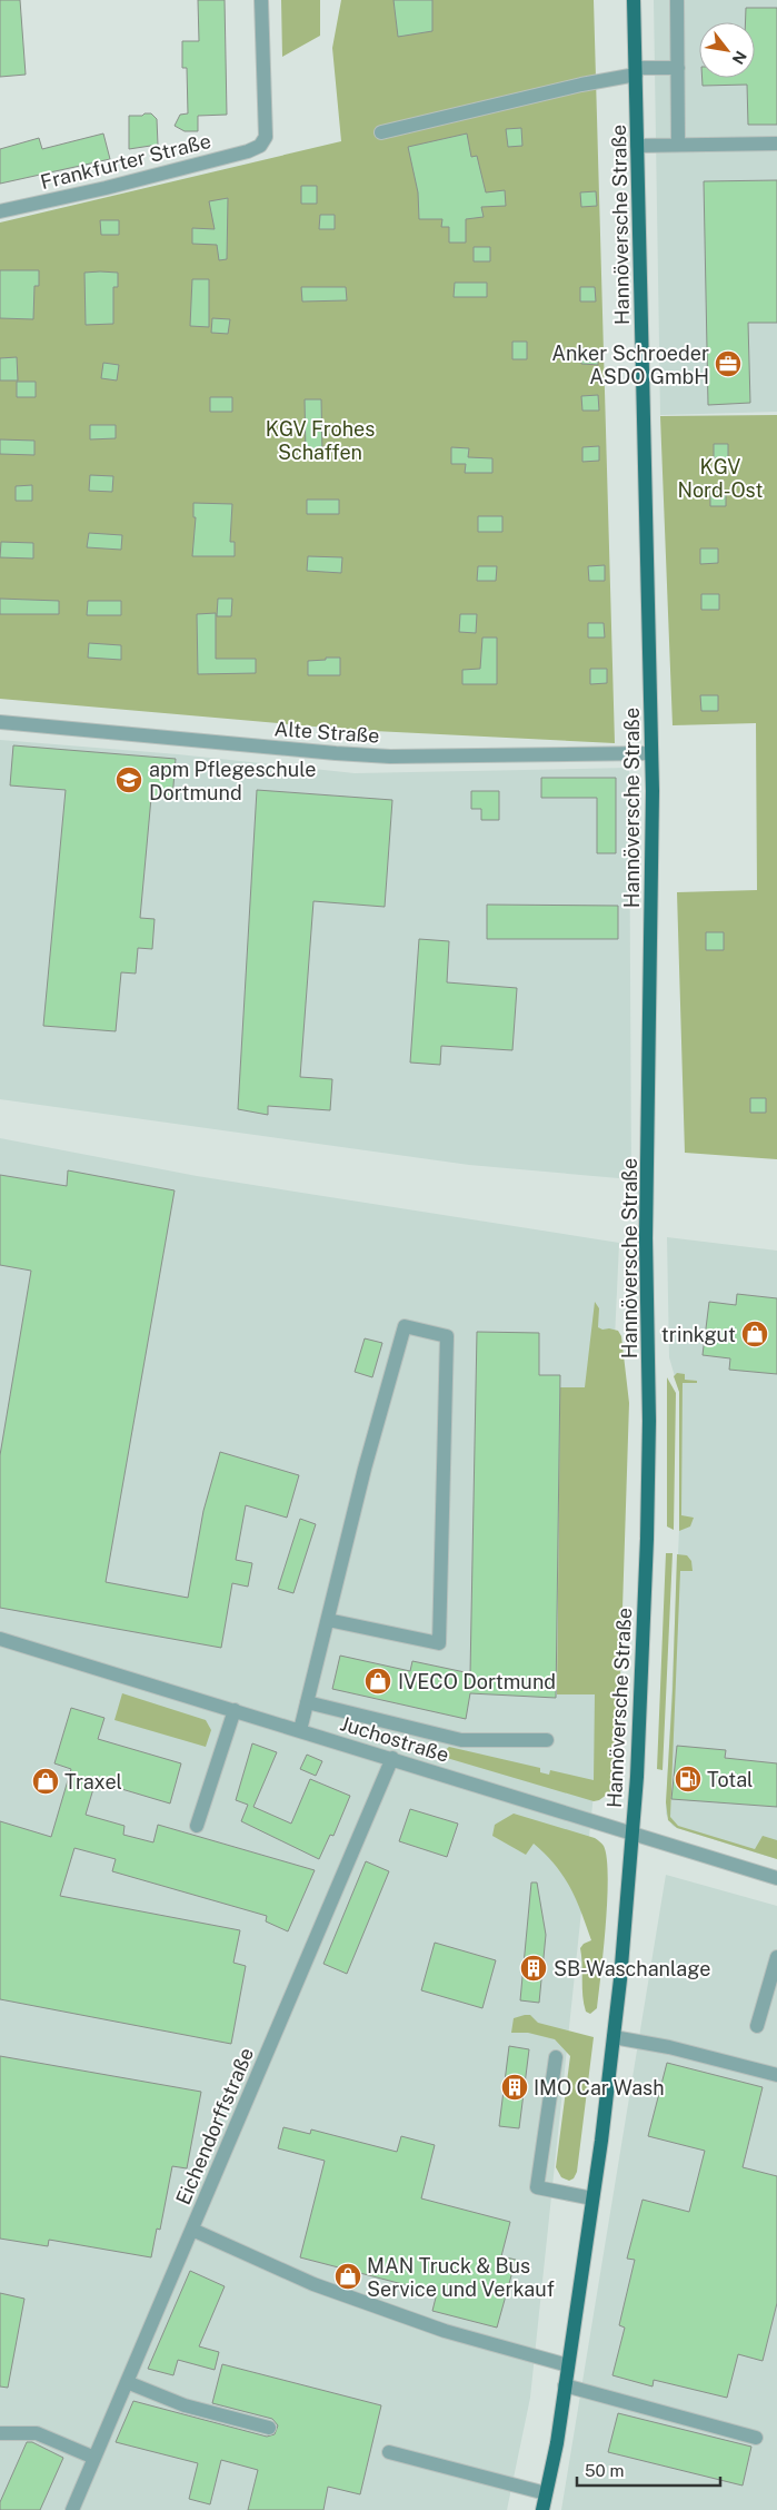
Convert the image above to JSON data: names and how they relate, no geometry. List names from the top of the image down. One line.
{"streets":{"main road":["Hannöversche Straße"],"street":["Frankfurter Straße","Alte Straße","Juchostraße","Eichendorffstraße"]},"crossings":[["Hannöversche Straße","Alte Straße"],["Hannöversche Straße","Juchostraße"],["Juchostraße","Eichendorffstraße"]],"parks":["KGV Frohes Schaffen","KGV Nord-Ost"],"places":{"office":["Anker Schroeder ASDO GmbH"],"school or university":["apm Pflegeschule Dortmund"],"shop":["trinkgut","IVECO Dortmund","Traxel","MAN Truck & Bus Service und Verkauf"],"fuel station":["Total"],"building":["SB-Waschanlage","IMO Car Wash"]},"scale_bar":"50 m","north":"bottom right"}
